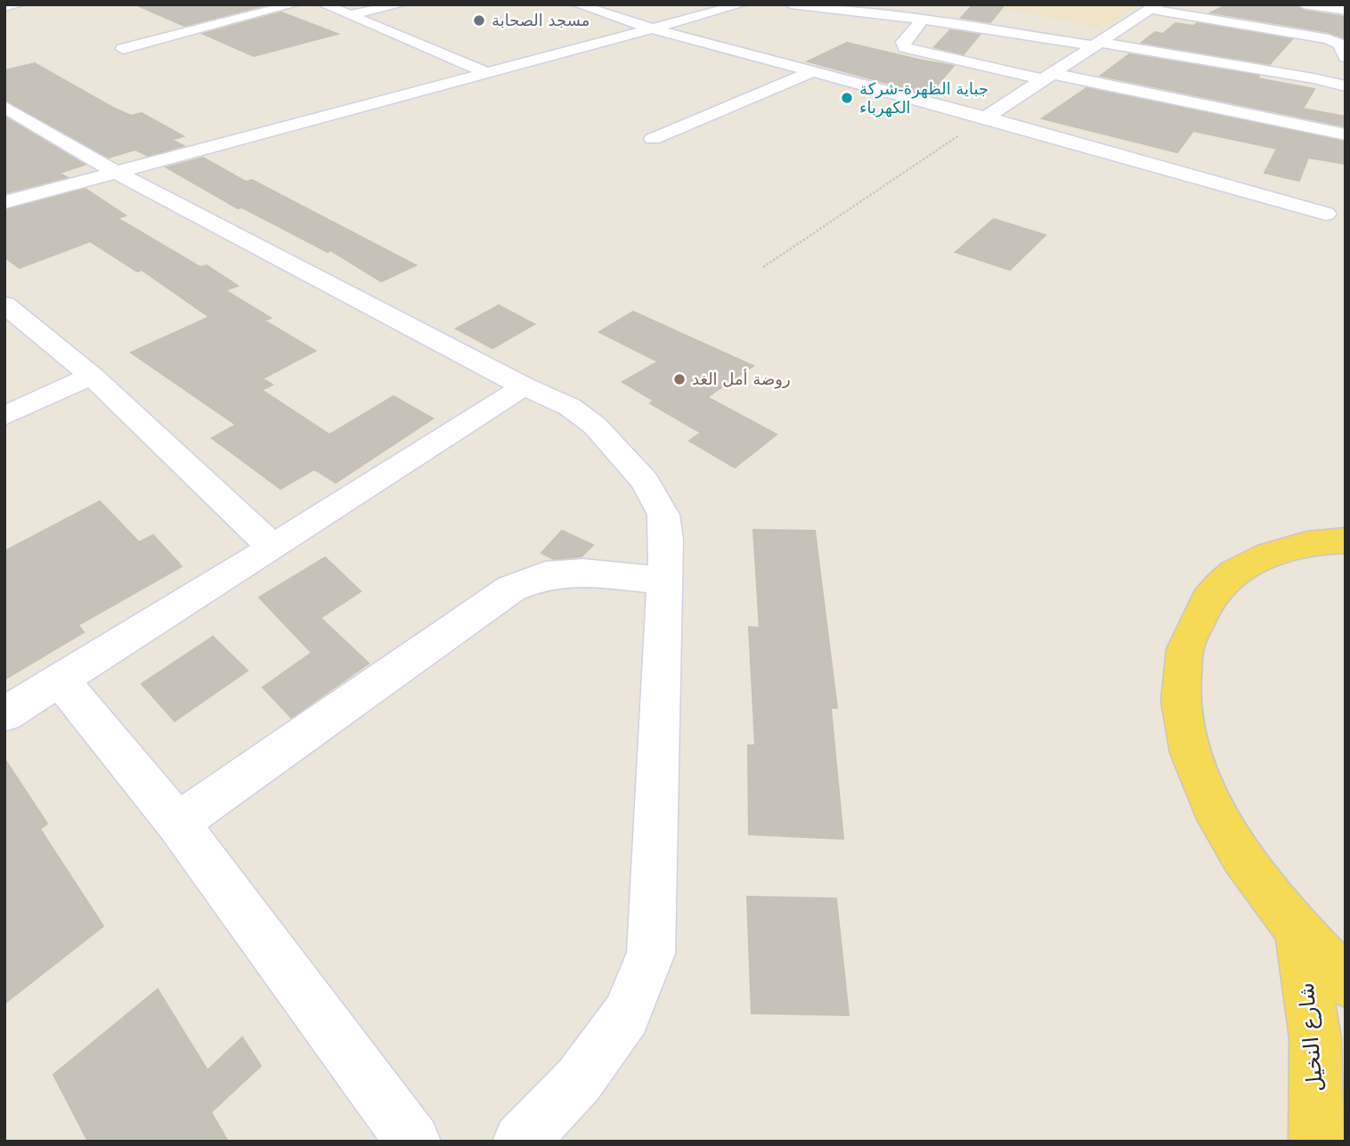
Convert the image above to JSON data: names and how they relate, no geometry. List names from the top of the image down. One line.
{"streets":{"main road":["شارع النخيل"]},"places":["مسجد الصحابة","جباية الظهرة-شركة الكهرباء","روضة أمل الغد"]}
